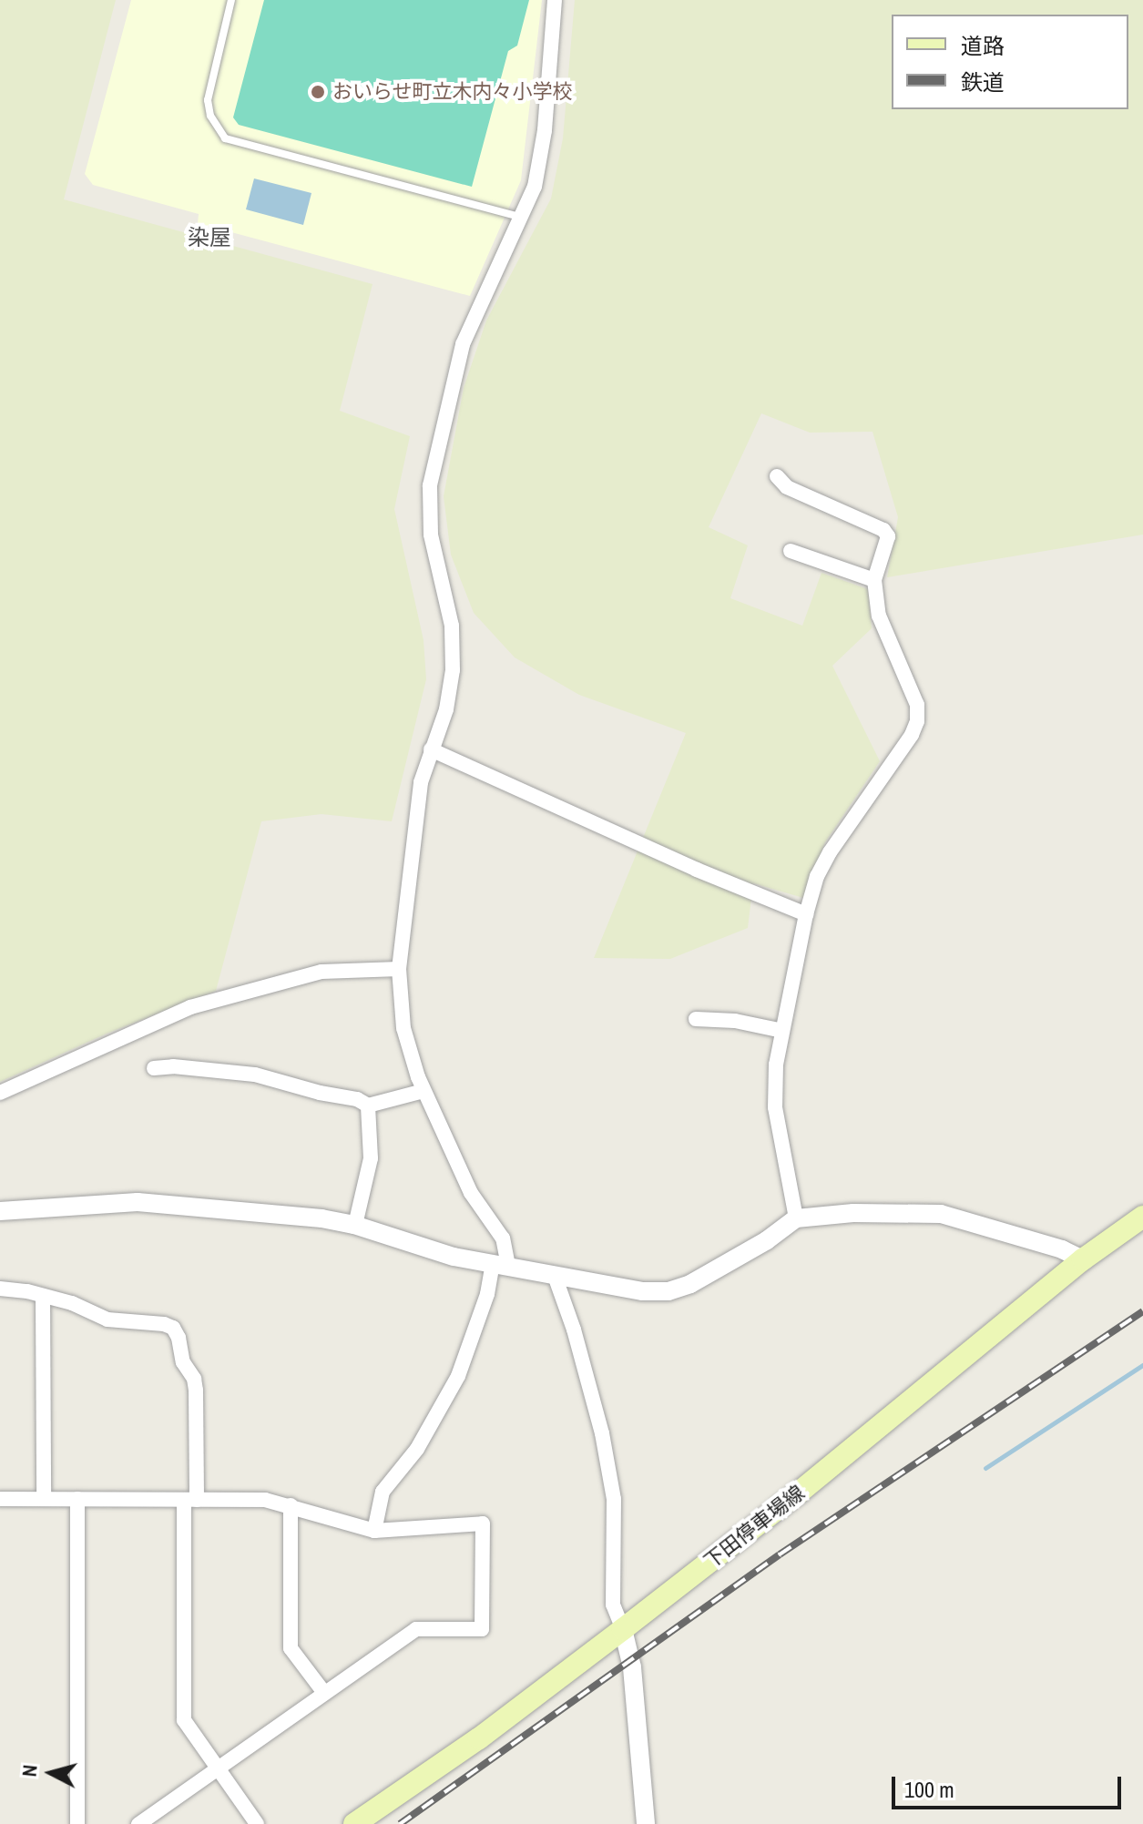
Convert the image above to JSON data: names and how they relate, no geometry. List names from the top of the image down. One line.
{"streets":{"main road":["下田停車場線"]},"districts":["染屋"],"places":["おいらせ町立木内々小学校"],"legend":["道路","鉄道"],"scale_bar":"100 m","north":"left"}
